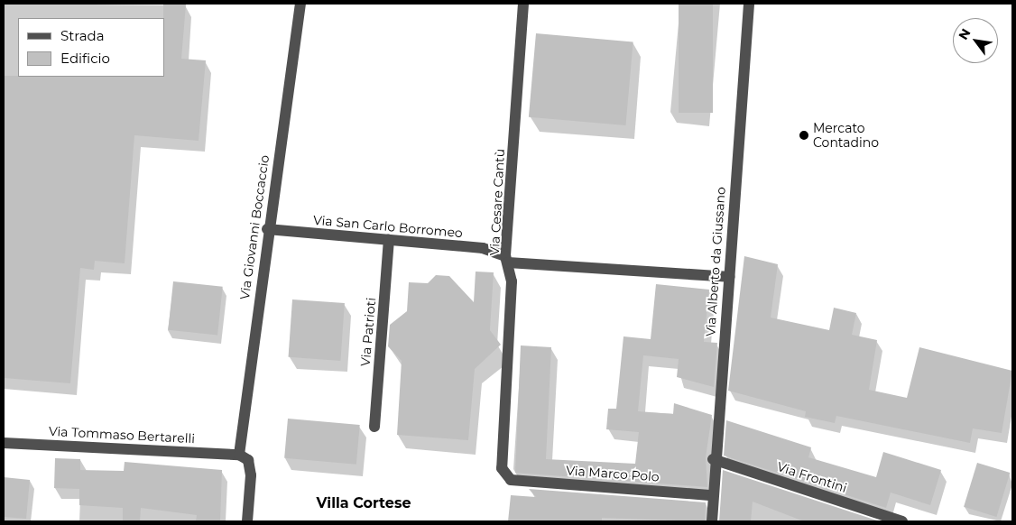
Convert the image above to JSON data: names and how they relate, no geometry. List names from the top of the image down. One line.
{"streets":{"street":["Via Cesare Cantù","Via San Carlo Borromeo","Via Giovanni Boccaccio","Via Alberto da Giussano","Via Patrioti","Via Tommaso Bertarelli","Via Marco Polo","Via Frontini"]},"crossings":[["Via Cesare Cantù","Via San Carlo Borromeo"],["Via Cesare Cantù","Via Marco Polo"],["Via San Carlo Borromeo","Via Giovanni Boccaccio"],["Via San Carlo Borromeo","Via Alberto da Giussano"],["Via San Carlo Borromeo","Via Patrioti"],["Via Giovanni Boccaccio","Via Tommaso Bertarelli"],["Via Alberto da Giussano","Via Marco Polo"],["Via Alberto da Giussano","Via Frontini"]],"districts":["Villa Cortese"],"places":["Mercato Contadino"],"legend":["Strada","Edificio"],"north":"top left"}
